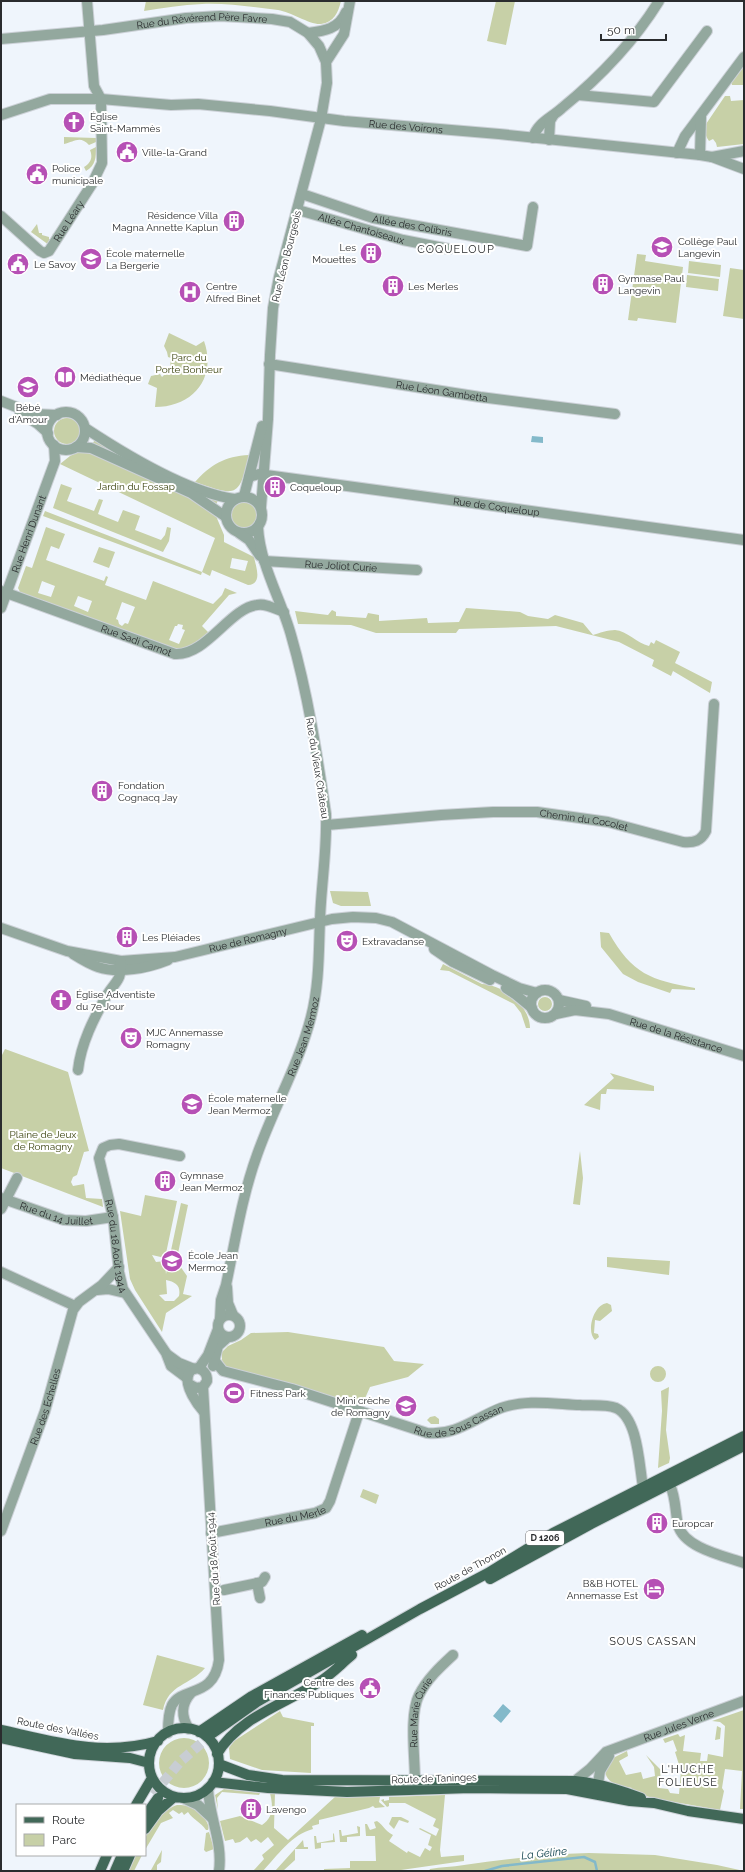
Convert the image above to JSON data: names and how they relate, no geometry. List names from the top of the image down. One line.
{"streets":{"main road":["D 1206","Route de Thonon","Route des Vallées","Route de Taninges"],"street":["Rue du Révérend Père Favre","Rue des Voirons","Rue Léary","Allée des Colibris","Allée Chantoiseaux","Rue Léon Bourgeois","Rue Léon Gambetta","Rue de Coqueloup","Rue Henri Dunant","Rue Joliot Curie","Rue Sadi Carnot","Rue du Vieux Château","Chemin du Cocolet","Rue de Romagny","Rue de la Résistance","Rue Jean Mermoz","Rue du 14 Juillet","Rue du 18 Août 1944","Rue des Echelles","Rue de Sous Cassan","Rue du Merle","Rue Marie Curie","Rue Jules Verne"]},"crossings":[["Rue du Révérend Père Favre","Rue des Voirons"],["Rue du Révérend Père Favre","Rue Léon Bourgeois"],["Rue des Voirons","Rue Léary"],["Rue des Voirons","Rue Léon Bourgeois"],["Allée des Colibris","Rue Léon Bourgeois"],["Allée Chantoiseaux","Rue Léon Bourgeois"],["Rue Léon Bourgeois","Rue Léon Gambetta"],["Rue Léon Bourgeois","Rue de Coqueloup"],["Rue Henri Dunant","Rue Sadi Carnot"],["Rue Sadi Carnot","Rue du Vieux Château"],["Rue du Vieux Château","Chemin du Cocolet"],["Rue du Vieux Château","Rue de Romagny"],["Rue du Vieux Château","Rue Jean Mermoz"],["Rue de Romagny","Rue Jean Mermoz"],["Rue Jean Mermoz","Rue du 18 Août 1944"],["Rue du 14 Juillet","Rue du 18 Août 1944"],["Rue du 18 Août 1944","Rue du Merle"],["Rue du 18 Août 1944","Route des Vallées"],["Rue du 18 Août 1944","Route de Taninges"],["Rue de Sous Cassan","Rue du Merle"],["Rue de Sous Cassan","Route de Thonon"],["Rue Marie Curie","Route de Taninges"],["Rue Jules Verne","Route de Taninges"],["Route des Vallées","Route de Taninges"]],"districts":["COQUELOUP","SOUS CASSAN","L'HUCHE FOLIEUSE"],"water":["La Géline"],"parks":["Parc du Porte Bonheur","Jardin du Fossap","Plaine de Jeux de Romagny"],"places":{"church":["Église Saint-Mammès","Église Adventiste du 7e Jour"],"public building":["Ville-la-Grand","Police municipale","Le Savoy","Centre des Finances Publiques"],"building":["Résidence Villa Magna Annette Kaplun","Les Mouettes","Gymnase Paul Langevin","Les Merles","Coqueloup","Fondation Cognacq Jay","Les Pléiades","Gymnase Jean Mermoz","Europcar","Lavengo"],"school or university":["Collège Paul Langevin","École maternelle La Bergerie","Bébé d'Amour","École maternelle Jean Mermoz","École Jean Mermoz","Mini crèche de Romagny"],"hospital":["Centre Alfred Binet"],"library":["Médiathèque"],"theatre":["Extravadanse","MJC Annemasse Romagny"],"sports":["Fitness Park"],"hotel":["B&B HOTEL Annemasse Est"]},"legend":["Route","Parc"],"scale_bar":"50 m"}
